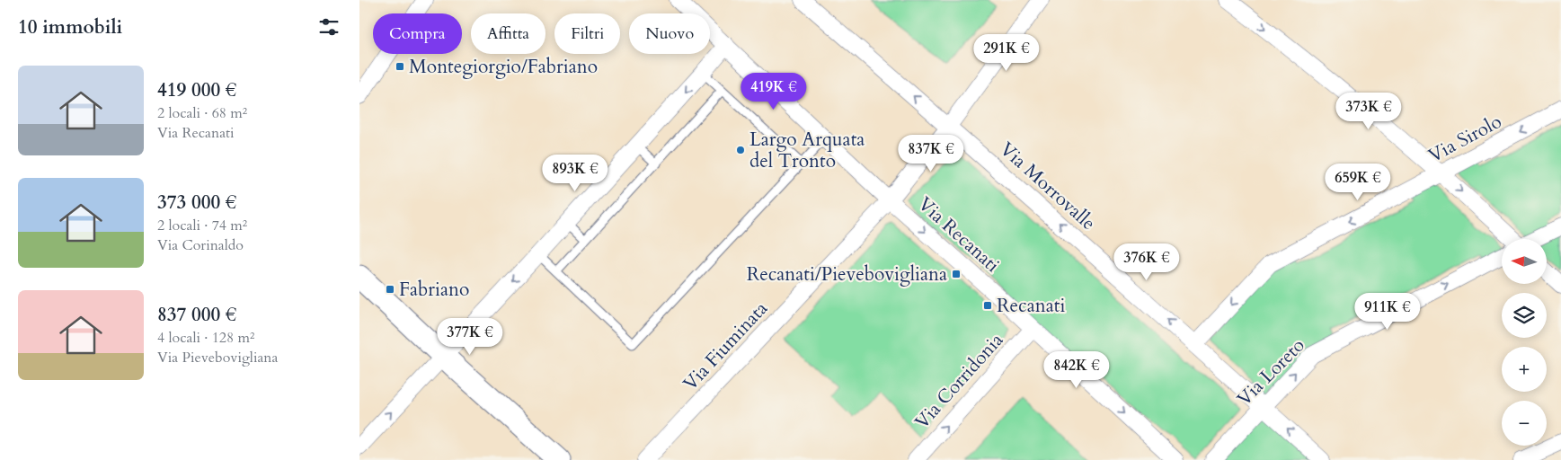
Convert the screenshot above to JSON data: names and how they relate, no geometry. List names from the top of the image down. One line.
{"streets":{"street":["Via Sirolo","Via Morrovalle","Via Recanati","Via Fiuminata","Via Loreto","Via Corridonia"]},"crossings":[["Via Sirolo","Via Morrovalle"],["Via Morrovalle","Via Fiuminata"],["Via Morrovalle","Via Loreto"],["Via Recanati","Via Fiuminata"],["Via Recanati","Via Corridonia"]],"one_way":["Via Sirolo","Via Morrovalle","Via Recanati","Via Loreto","Via Corridonia"],"places":{"transit":["Montegiorgio/Fabriano","Recanati/Pievebovigliana","Fabriano","Recanati"],"other":["Largo Arquata del Tronto"]},"north":"left","page":{"heading":"10 immobili","chip":["Compra","Affitta","Filtri","Nuovo"],"price":["291K €","419K €","373K €","837K €","893K €","659K €","376K €","911K €","377K €","842K €"],"list":[{"name":"419 000 €","note":"2 locali · 68 m² · Via Recanati"},{"name":"373 000 €","note":"2 locali · 74 m² · Via Corinaldo"},{"name":"837 000 €","note":"4 locali · 128 m² · Via Pievebovigliana"}],"map_buttons":["+","−"]}}
